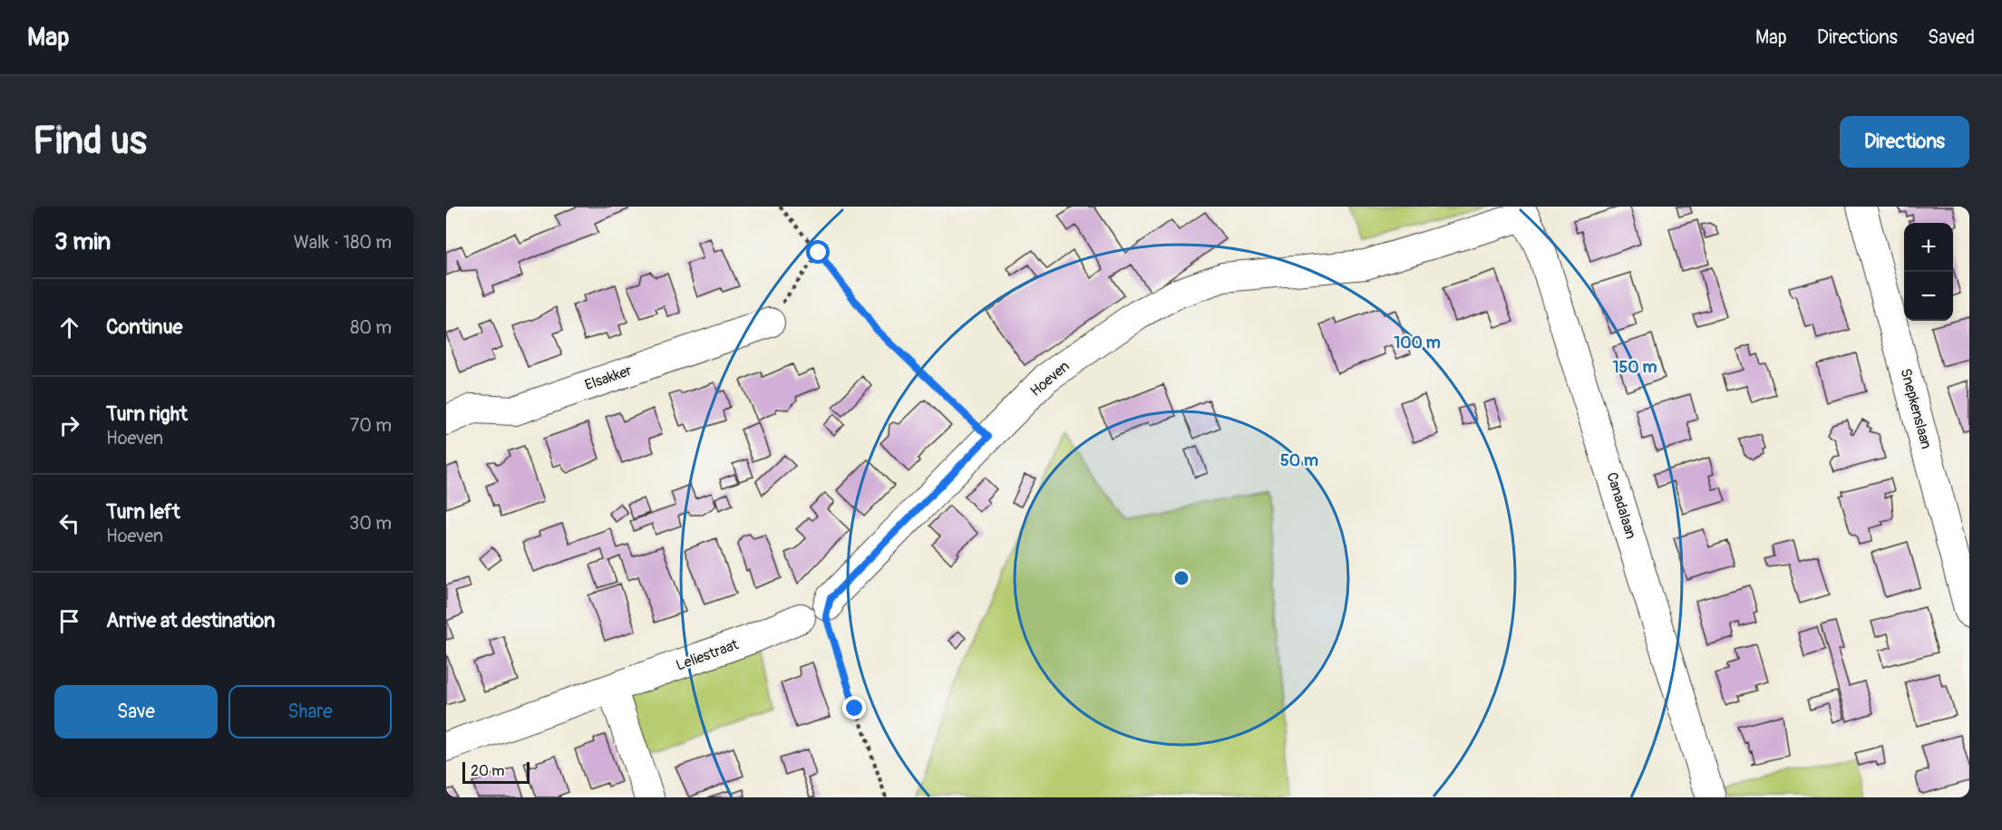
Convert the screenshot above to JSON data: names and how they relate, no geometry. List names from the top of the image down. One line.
{"streets":{"street":["Elsakker","Hoeven","Snepkenslaan","Canadalaan","Leliestraat"]},"crossings":[["Hoeven","Canadalaan"]],"scale_bar":"20 m","page":{"header":"Map","nav":["Map","Directions","Saved"],"buttons":["Directions",["Save","Share"]],"title":"Find us","heading":["3 min","Walk · 180 m"],"map_buttons":["+","−"],"list":[["Continue","80 m"],["Turn right","Hoeven","70 m"],["Turn left","Hoeven","30 m"],"Arrive at destination"],"scale":"20 m"},"rings":["100 m","150 m","50 m"]}
